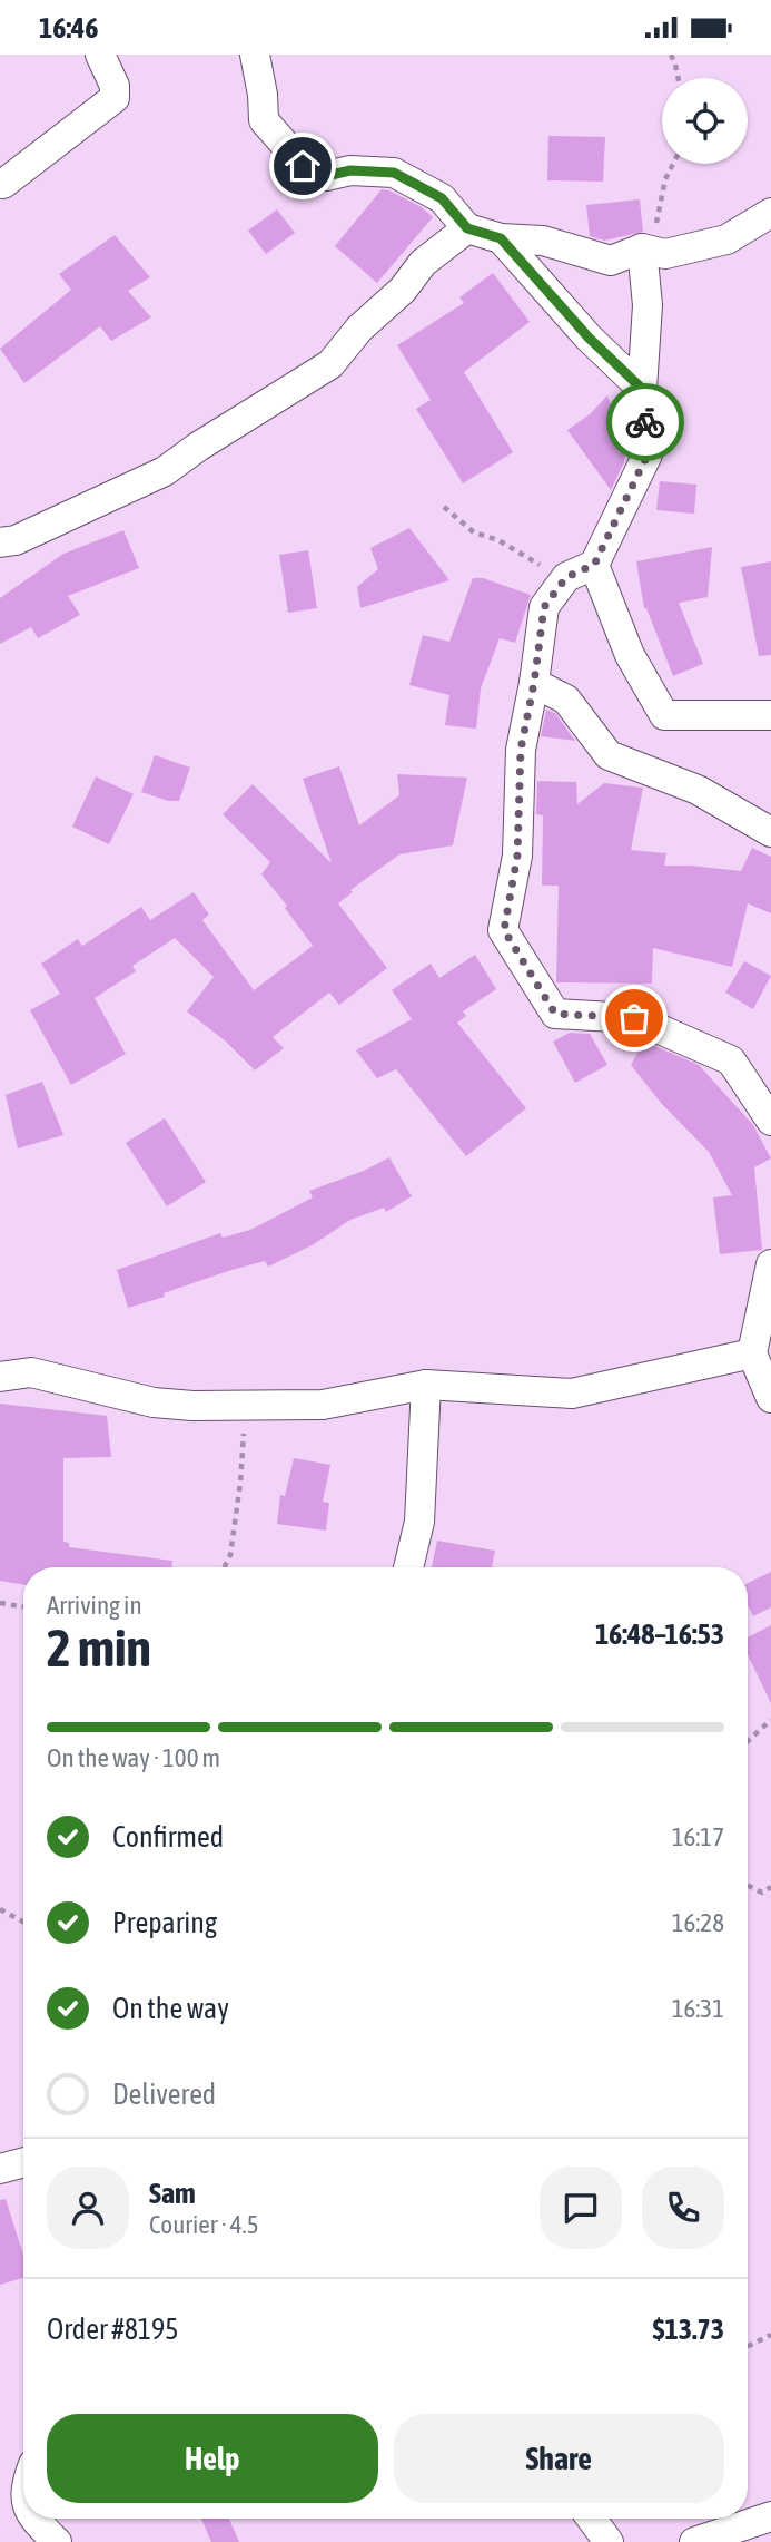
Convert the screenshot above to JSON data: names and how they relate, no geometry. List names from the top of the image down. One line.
{"page":{"status":"16:46","heading":["2 min","Arriving in","16:48–16:53"],"panel":["Sam","Courier · 4.5","Order #8195","$13.73"],"bar":"On the way · 100 m","list":[["Confirmed","16:17"],["Preparing","16:28"],["On the way","16:31"],"Delivered"],"buttons":["Help","Share"]}}
